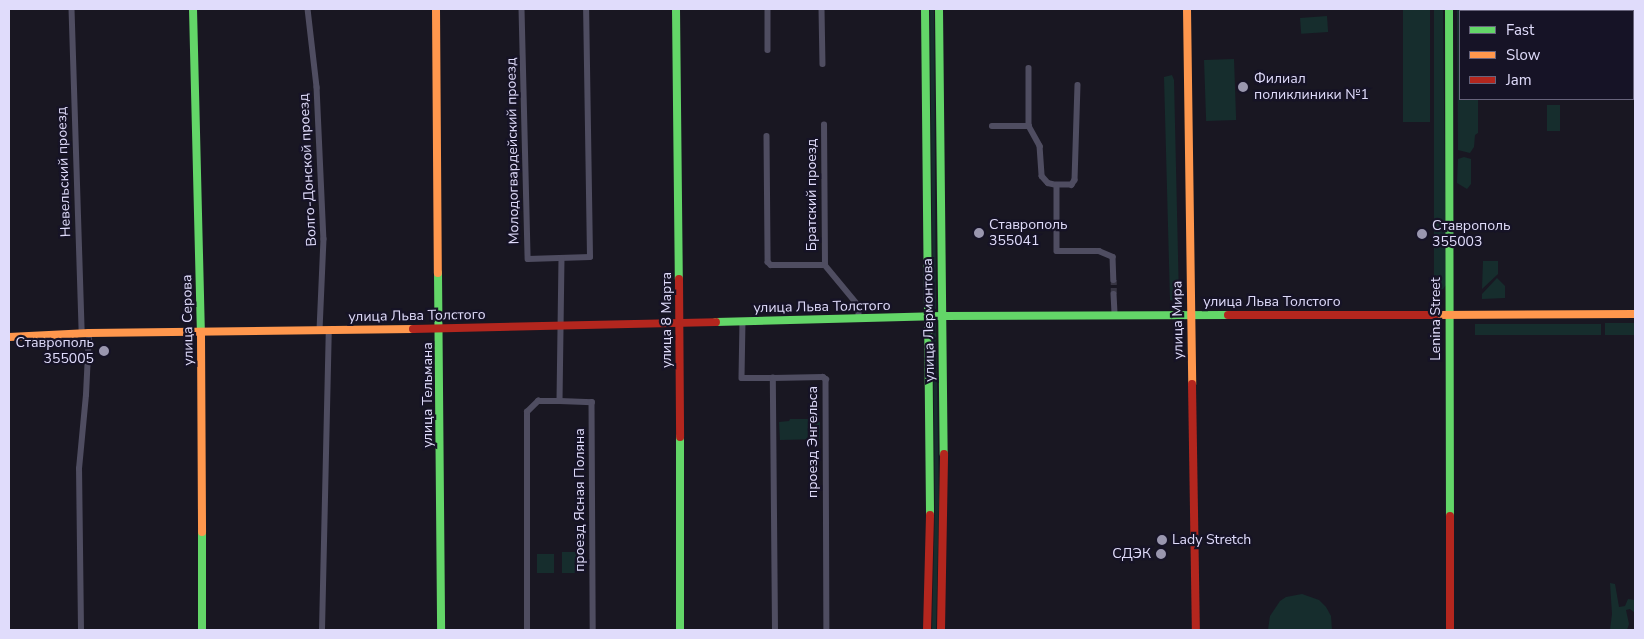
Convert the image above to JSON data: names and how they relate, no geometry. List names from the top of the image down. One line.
{"streets":{"main road":["улица Льва Толстого","Lenina Street","улица Серова","улица 8 Марта","улица Лермонтова","улица Мира","улица Тельмана"],"street":["Молодогвардейский проезд","Волго-Донской проезд","Невельский проезд","Братский проезд","проезд Энгельса","проезд Ясная Поляна"]},"crossings":[["Волго-Донской проезд","улица Льва Толстого"],["Невельский проезд","улица Льва Толстого"],["Братский проезд","улица Льва Толстого"],["улица Льва Толстого","Lenina Street"],["улица Льва Толстого","улица Серова"],["улица Льва Толстого","улица 8 Марта"],["улица Льва Толстого","улица Лермонтова"],["улица Льва Толстого","улица Мира"],["улица Льва Толстого","улица Тельмана"]],"places":["Филиал поликлиники №1","Ставрополь 355041","Ставрополь 355003","Ставрополь 355005","Lady Stretch","СДЭК"],"legend":["Fast","Slow","Jam"]}
